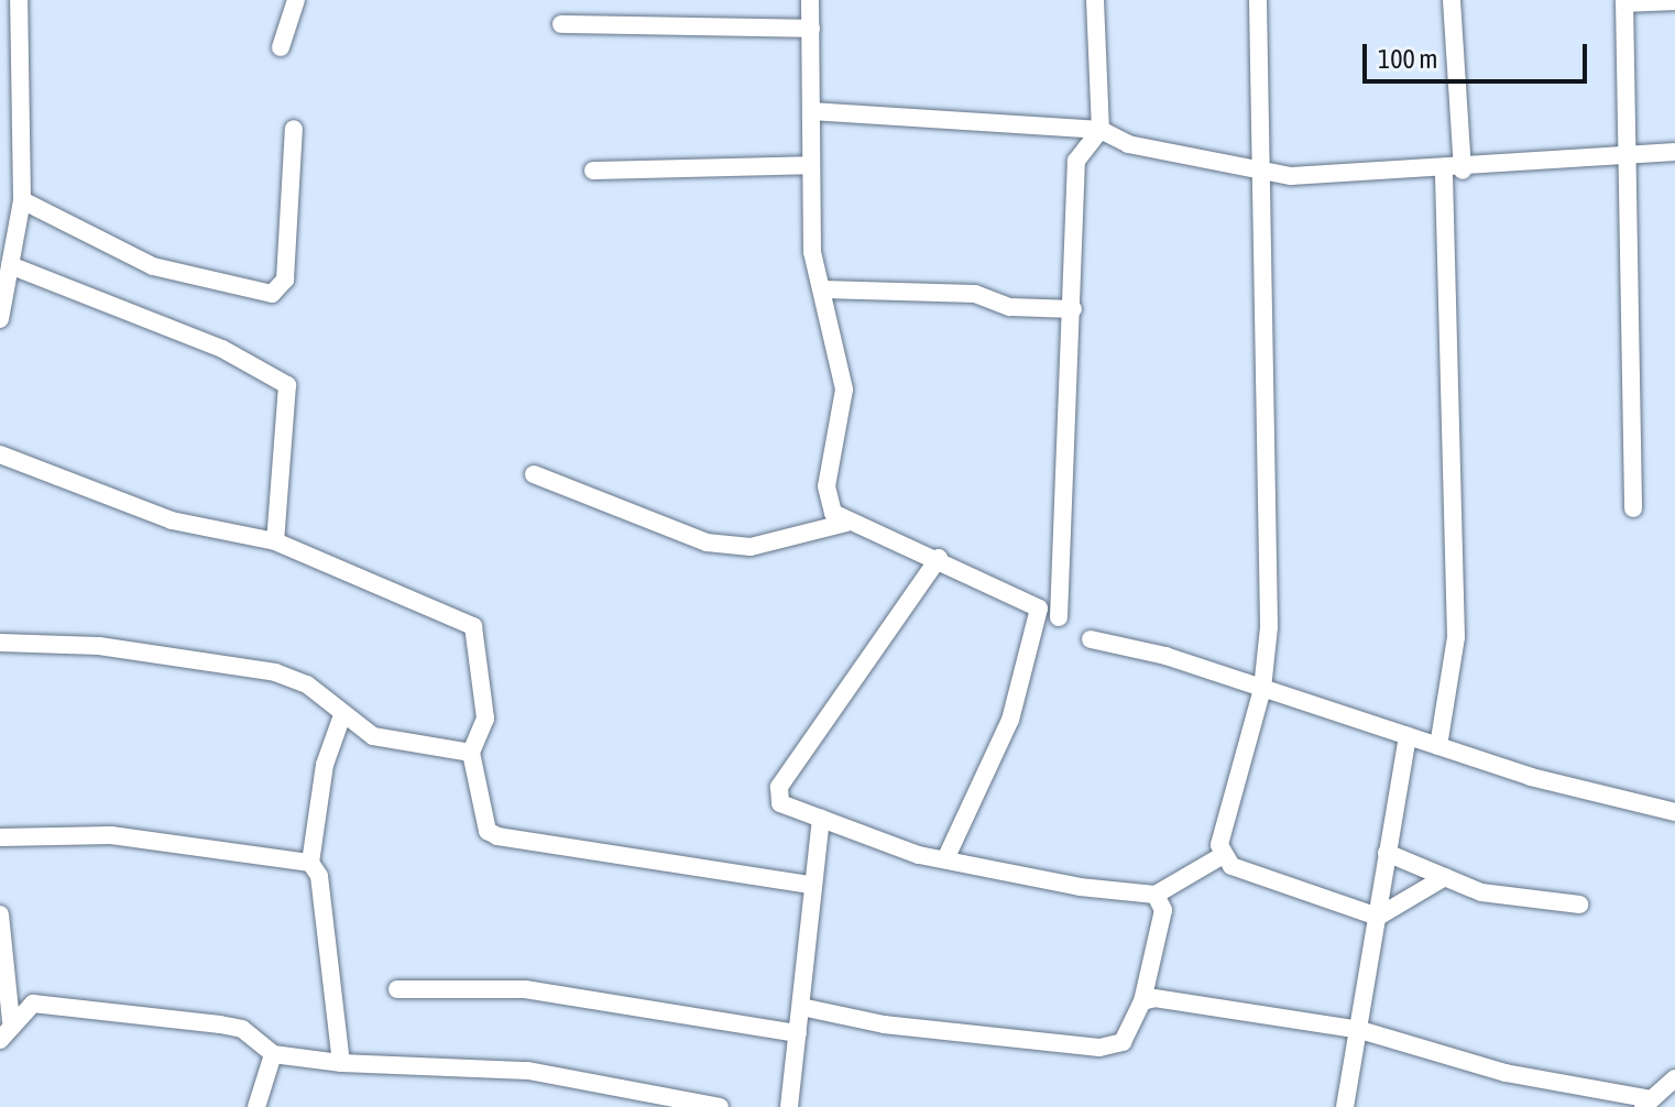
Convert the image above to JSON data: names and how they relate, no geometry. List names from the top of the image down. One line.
{"scale_bar":"100 m"}
